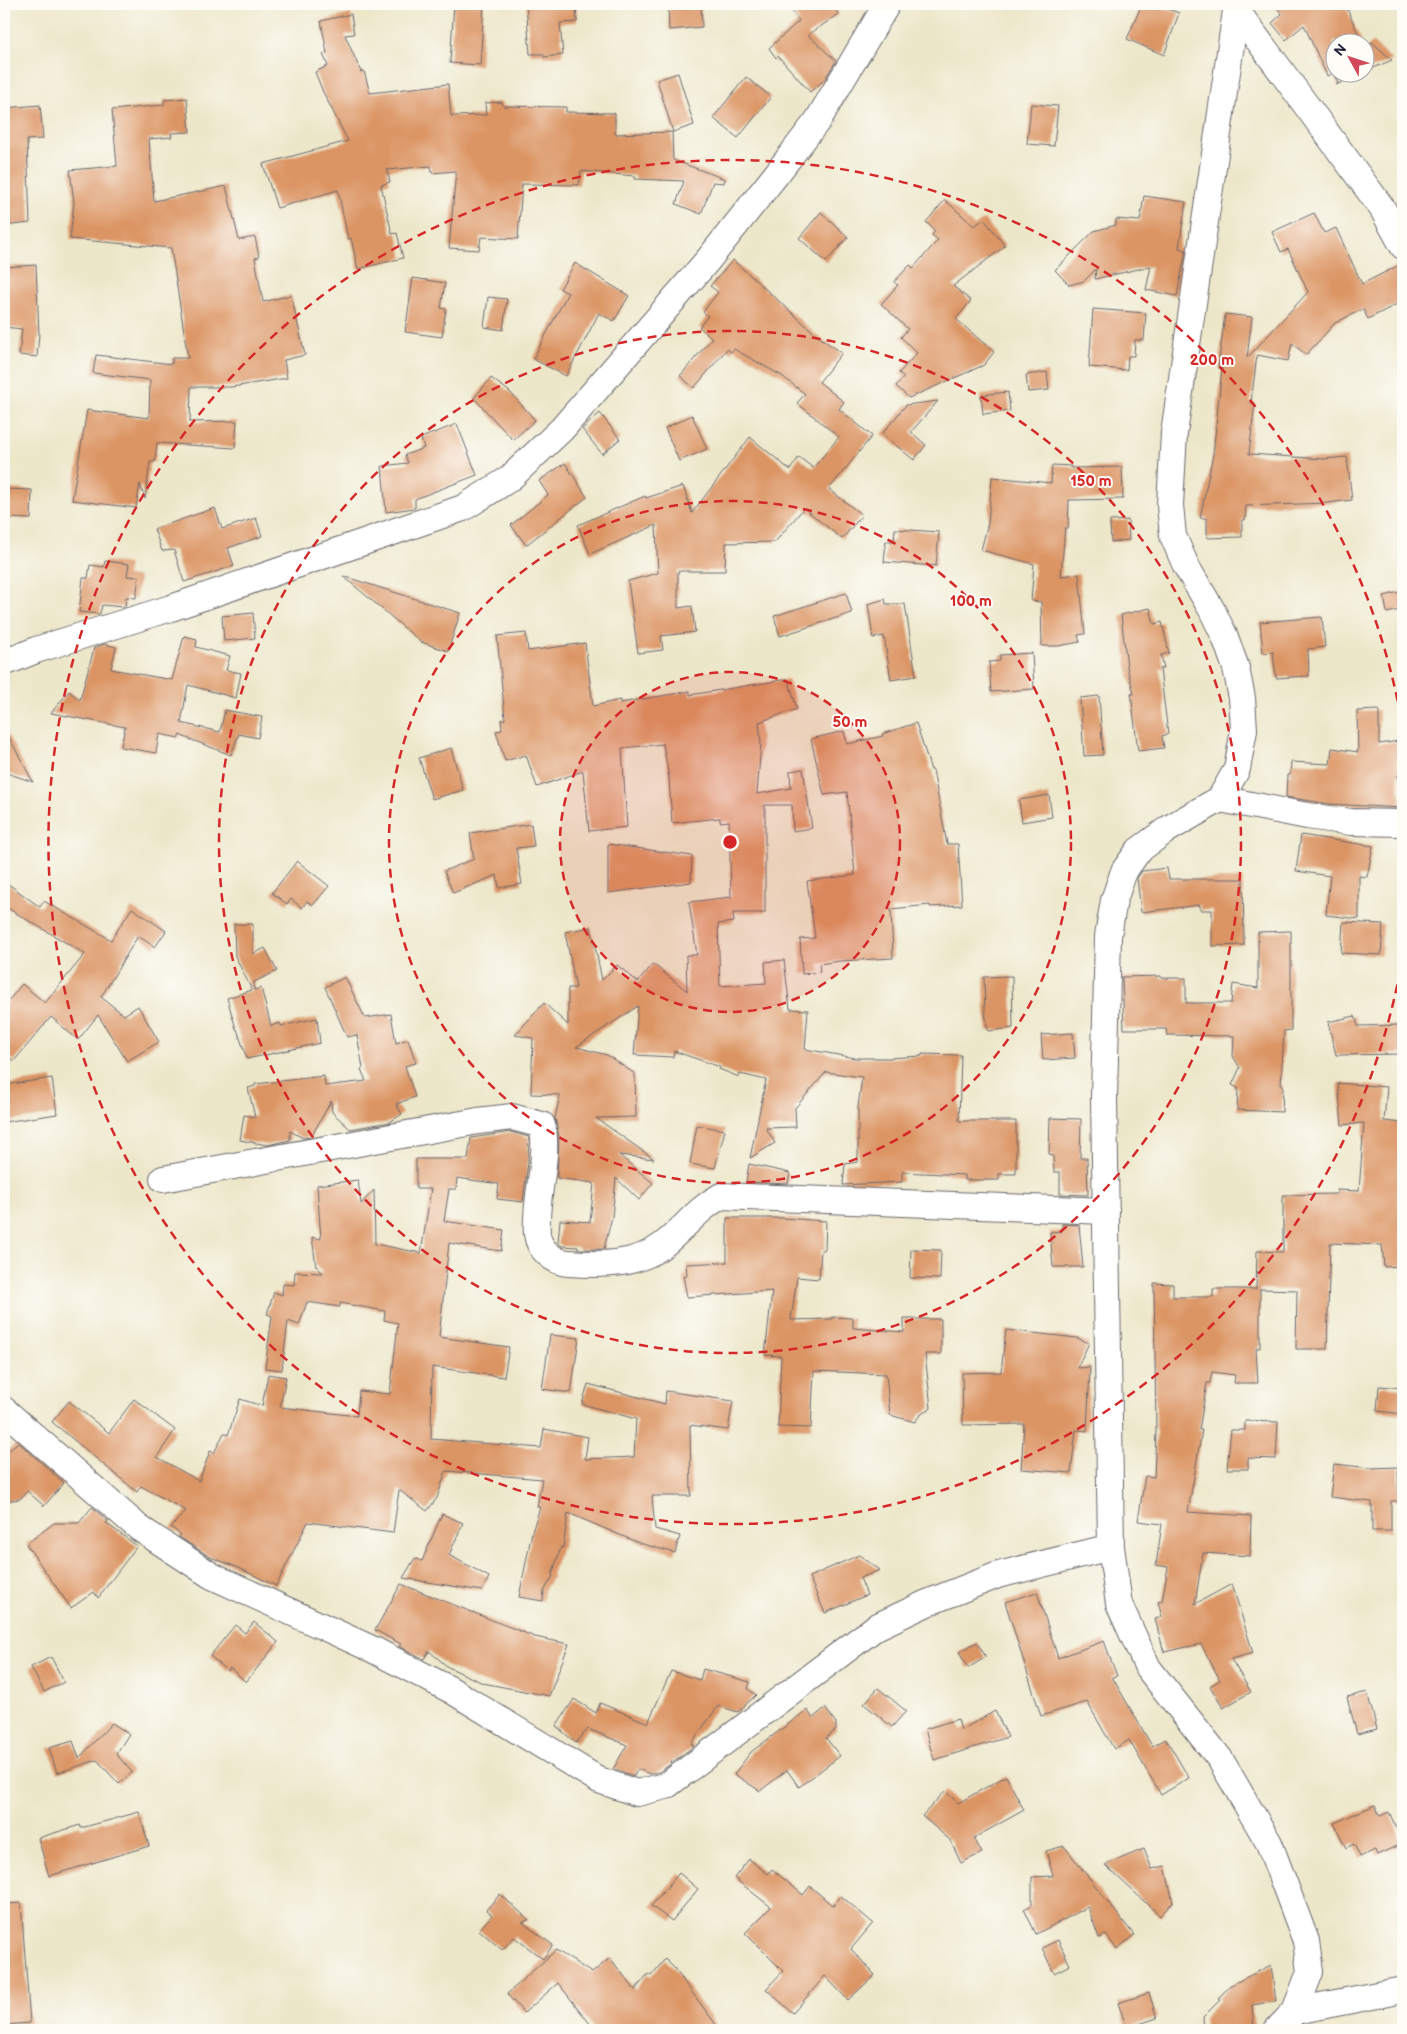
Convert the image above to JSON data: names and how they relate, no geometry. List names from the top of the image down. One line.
{"north":"top left","rings":["200 m","150 m","100 m","50 m"]}
